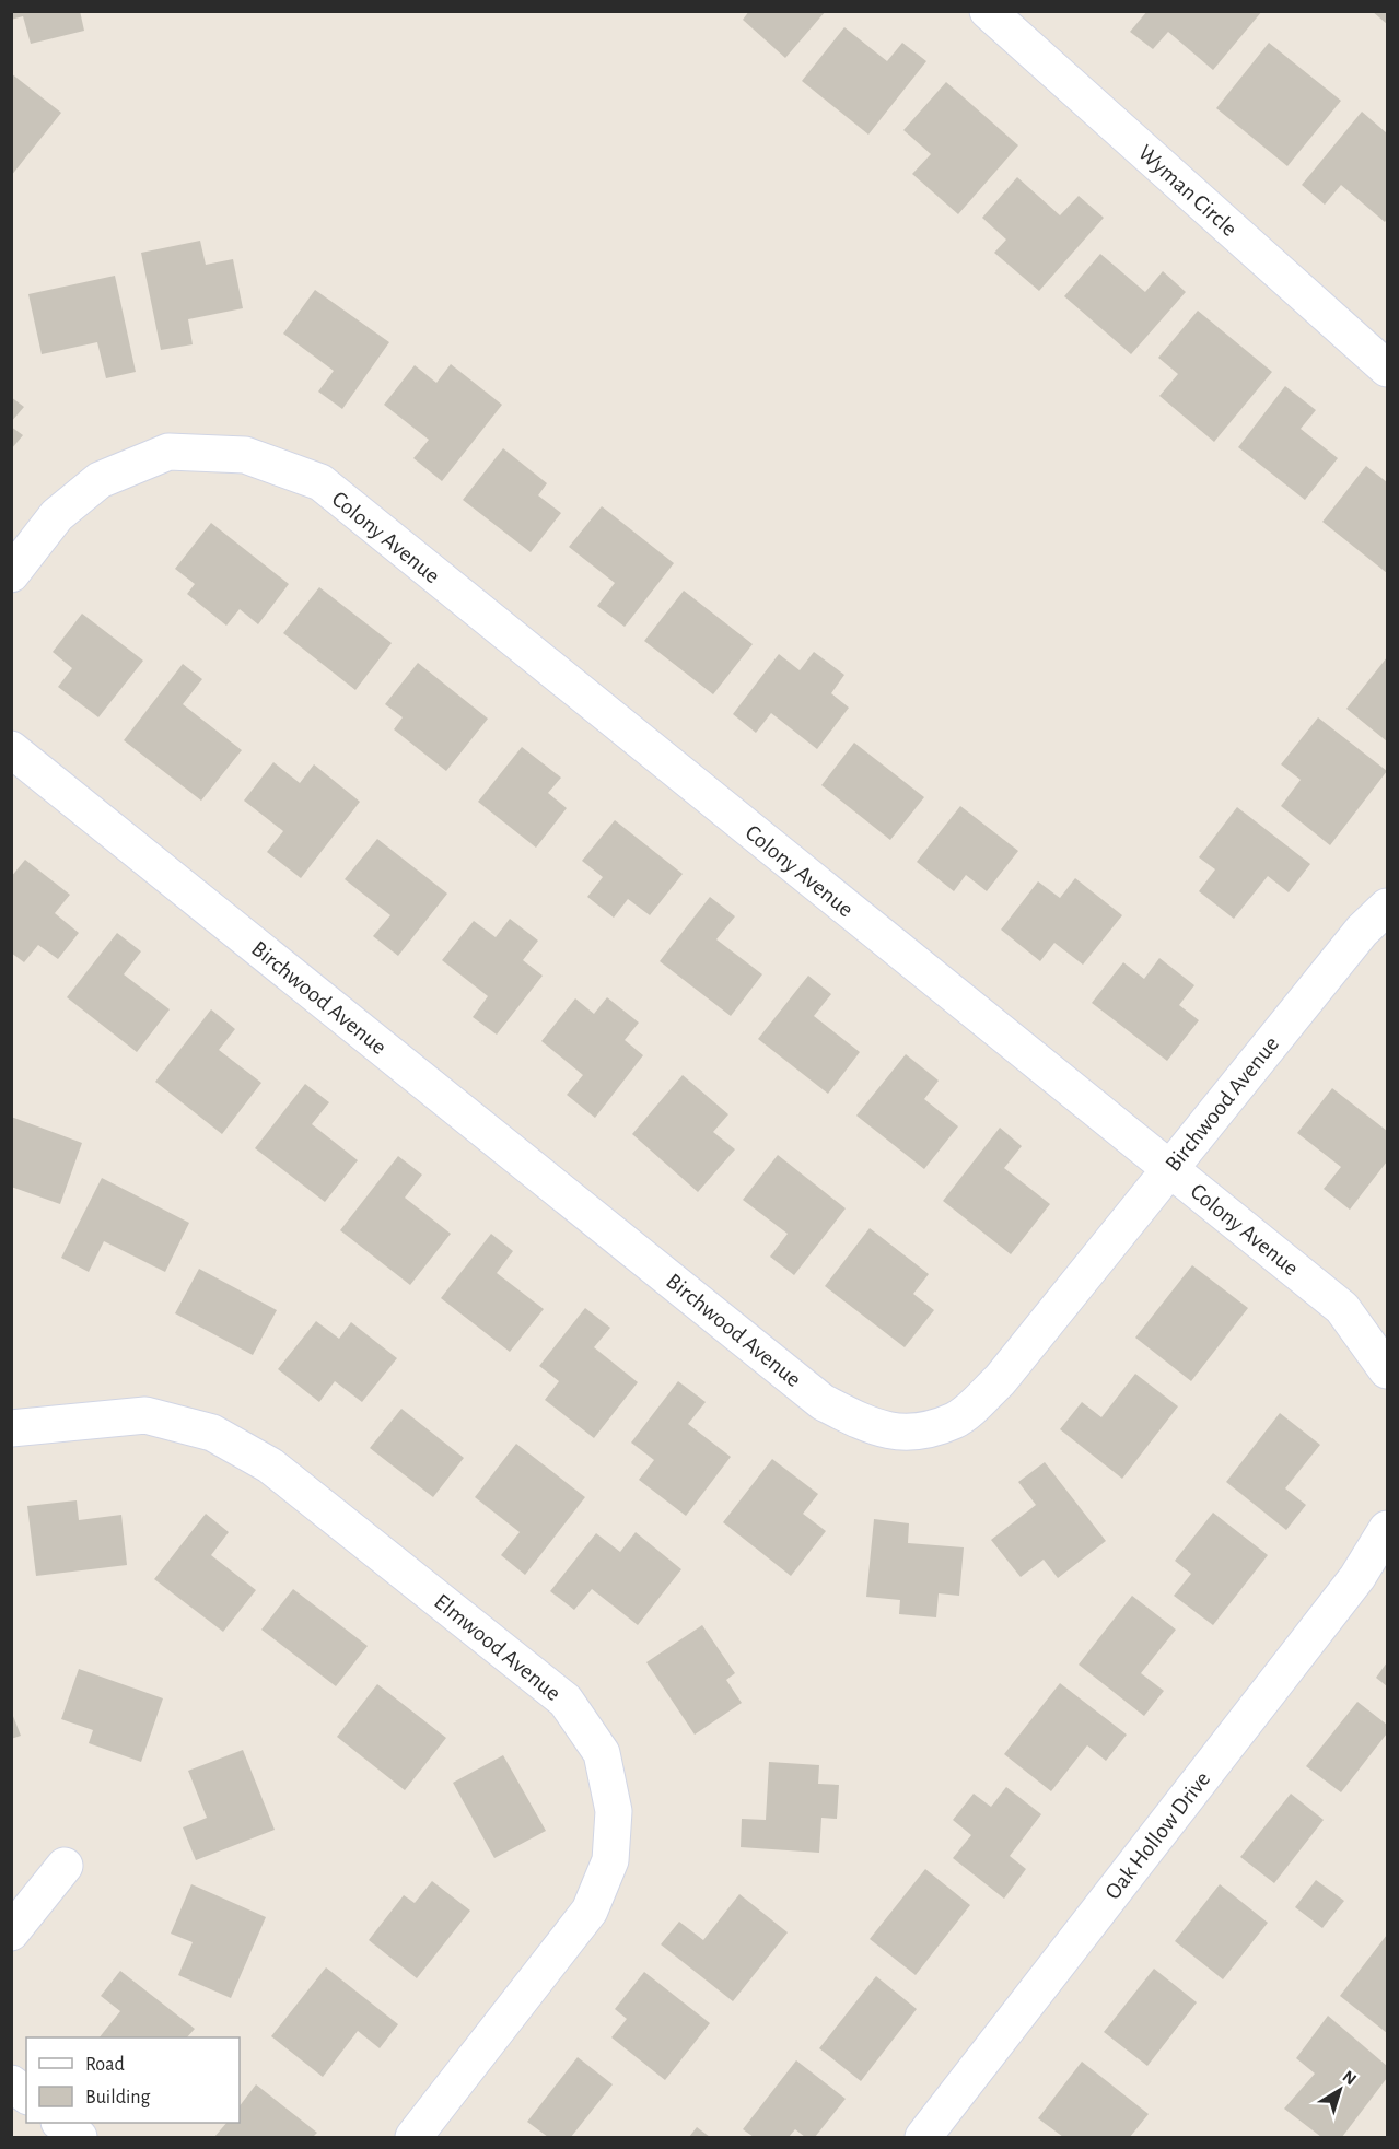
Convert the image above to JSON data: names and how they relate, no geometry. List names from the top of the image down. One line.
{"streets":{"street":["Wyman Circle","Colony Avenue","Birchwood Avenue","Elmwood Avenue","Oak Hollow Drive"]},"crossings":[["Colony Avenue","Birchwood Avenue"]],"legend":["Road","Building"],"north":"top right"}
